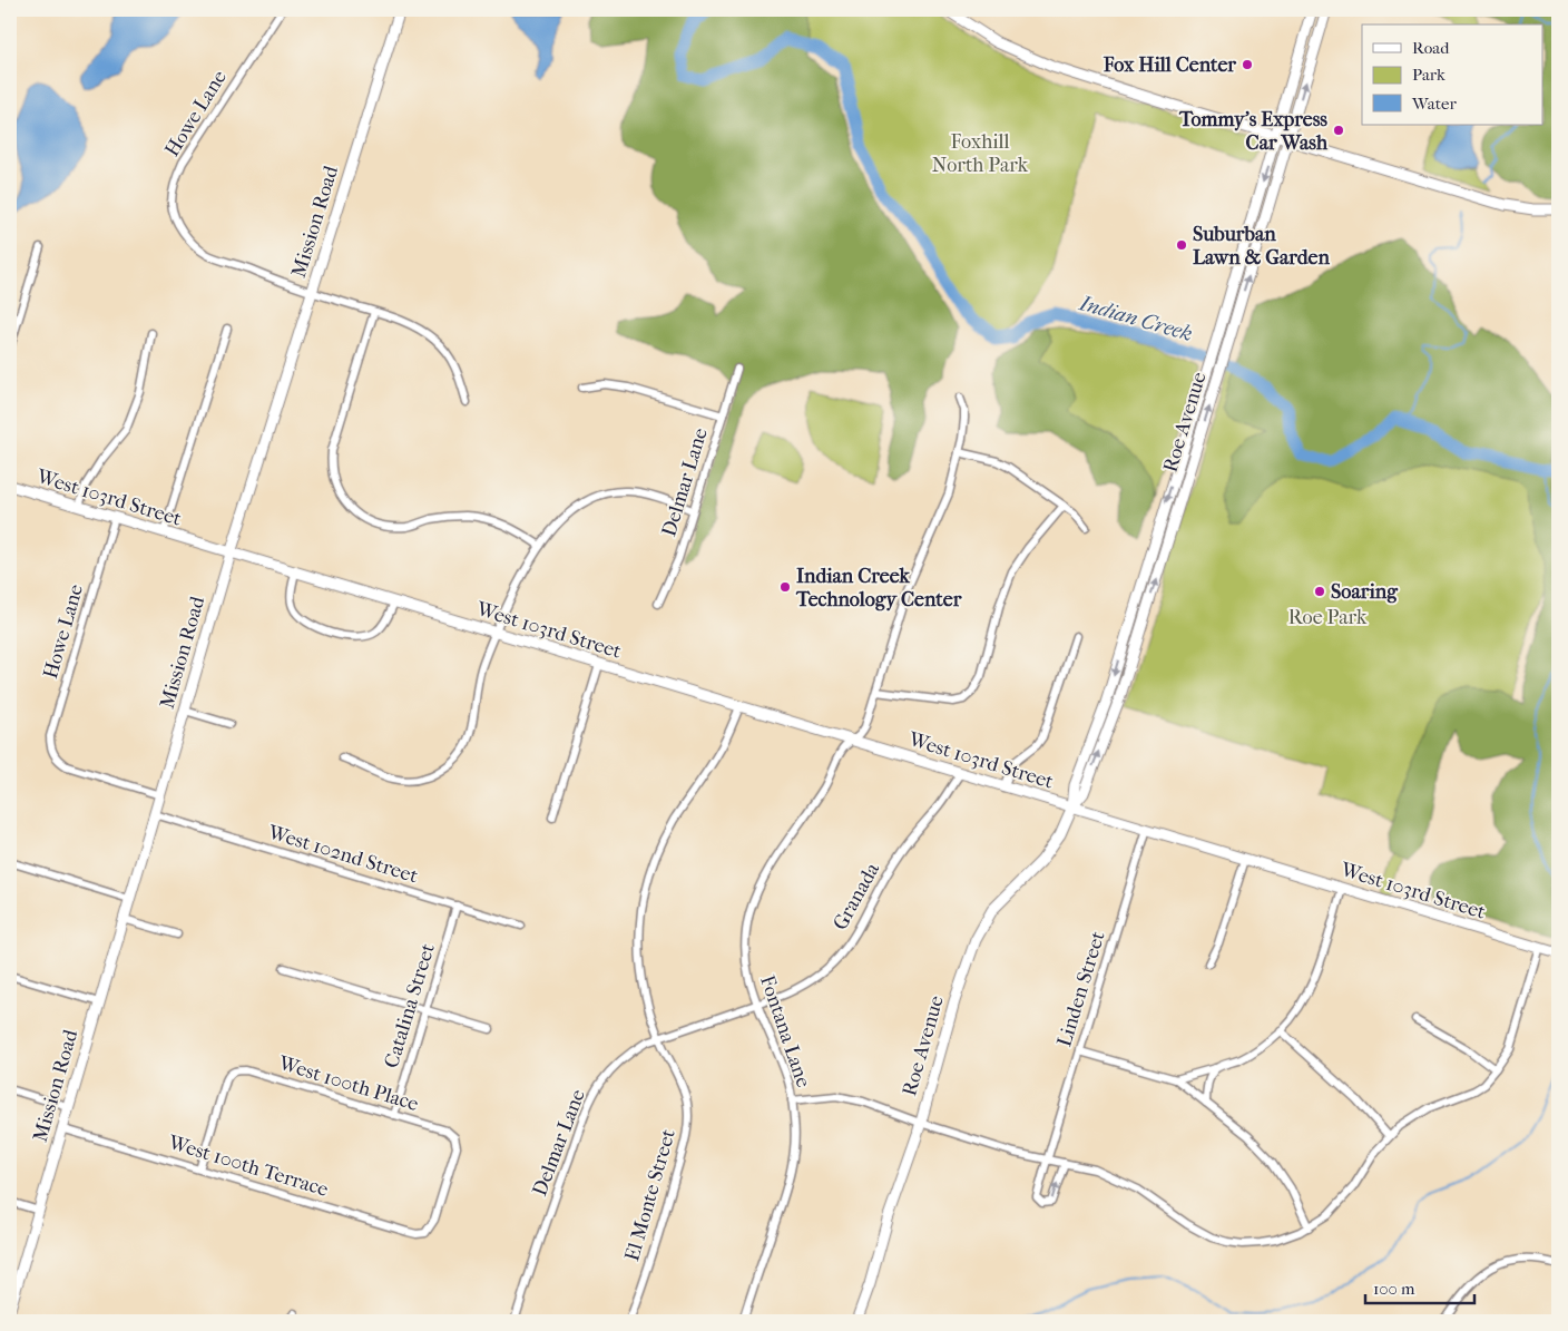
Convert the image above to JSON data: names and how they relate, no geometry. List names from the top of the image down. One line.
{"streets":{"main road":["Mission Road","Roe Avenue","West 103rd Street"],"street":["Howe Lane","Delmar Lane","West 102nd Street","Granada","Linden Street","Catalina Street","Fontana Lane","West 100th Place","West 100th Terrace","El Monte Street"]},"crossings":[["Howe Lane","Mission Road"],["Howe Lane","West 103rd Street"],["Mission Road","West 103rd Street"],["Mission Road","West 102nd Street"],["Mission Road","West 100th Terrace"],["Roe Avenue","West 103rd Street"],["Delmar Lane","Granada"],["Delmar Lane","Fontana Lane"],["Delmar Lane","El Monte Street"],["West 103rd Street","Granada"],["West 103rd Street","Linden Street"],["West 103rd Street","Fontana Lane"],["West 103rd Street","El Monte Street"],["West 102nd Street","Catalina Street"],["Granada","Fontana Lane"],["Catalina Street","West 100th Place"],["West 100th Place","West 100th Terrace"]],"water":["Indian Creek"],"parks":["Foxhill North Park","Roe Park"],"places":["Fox Hill Center","Tommy's Express Car Wash","Suburban Lawn & Garden","Indian Creek Technology Center","Soaring"],"legend":["Road","Park","Water"],"scale_bar":"100 m"}
